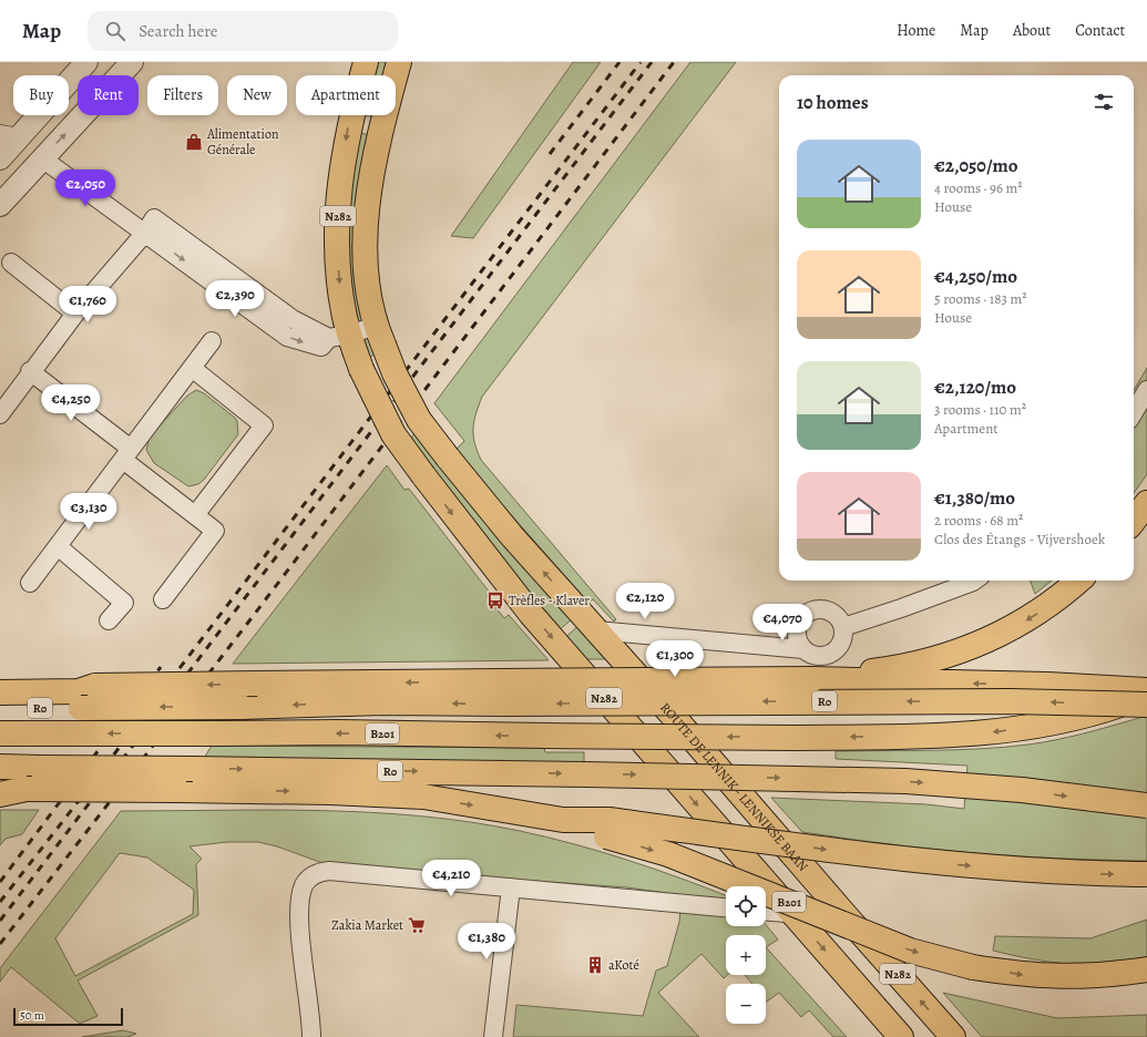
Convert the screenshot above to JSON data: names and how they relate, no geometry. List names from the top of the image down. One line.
{"streets":{"main road":["N282","R0","B201","ROUTE DE LENNIK - LENNIKSE BAAN"]},"crossings":[["N282","ROUTE DE LENNIK - LENNIKSE BAAN"]],"places":{"shop":["Alimentation Générale"],"bus stop":["Trèfles - Klaver"],"supermarket":["Zakia Market"],"building":["aKoté"]},"scale_bar":"50 m","page":{"header":"Map","search":"Search here","nav":["Home","Map","About","Contact"],"chip":["Buy","Rent","Filters","New","Apartment"],"heading":"10 homes","list":[{"name":"€2,050/mo","note":"4 rooms · 96 m² · House"},{"name":"€4,250/mo","note":"5 rooms · 183 m² · House"},{"name":"€2,120/mo","note":"3 rooms · 110 m² · Apartment"},{"name":"€1,380/mo","note":"2 rooms · 68 m² · Clos des Étangs - Vijvershoek"}],"price":["€2,050","€2,390","€1,760","€4,250","€3,130","€2,120","€4,070","€1,300","€4,210","€1,380"],"map_buttons":["+","−"],"scale":"50 m"}}
